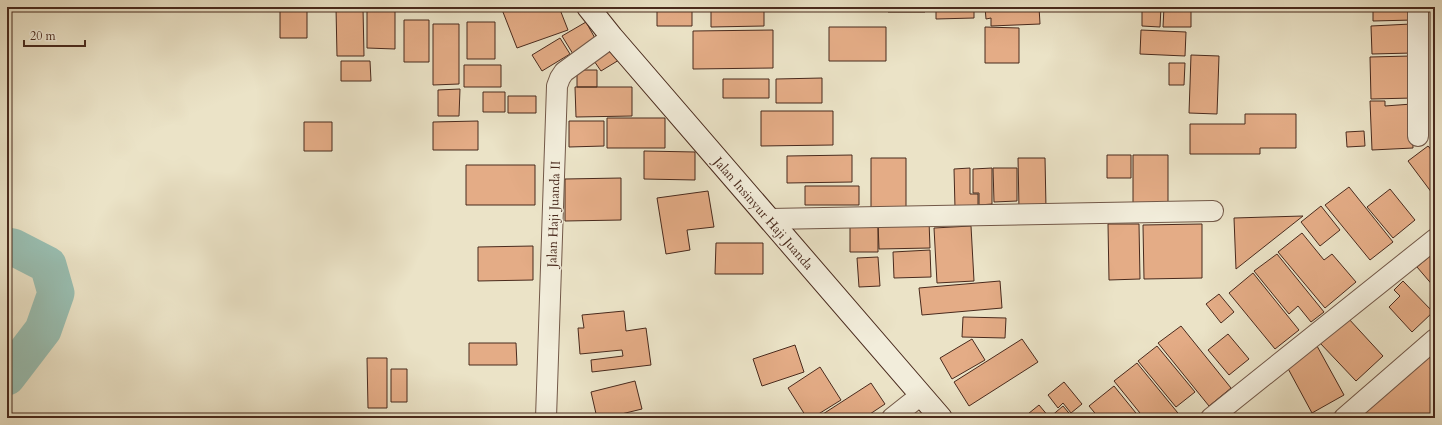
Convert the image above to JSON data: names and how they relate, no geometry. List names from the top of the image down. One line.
{"streets":{"street":["Jalan Insinyur Haji Juanda","Jalan Haji Juanda II"]},"crossings":[["Jalan Insinyur Haji Juanda","Jalan Haji Juanda II"]],"scale_bar":"20 m"}
